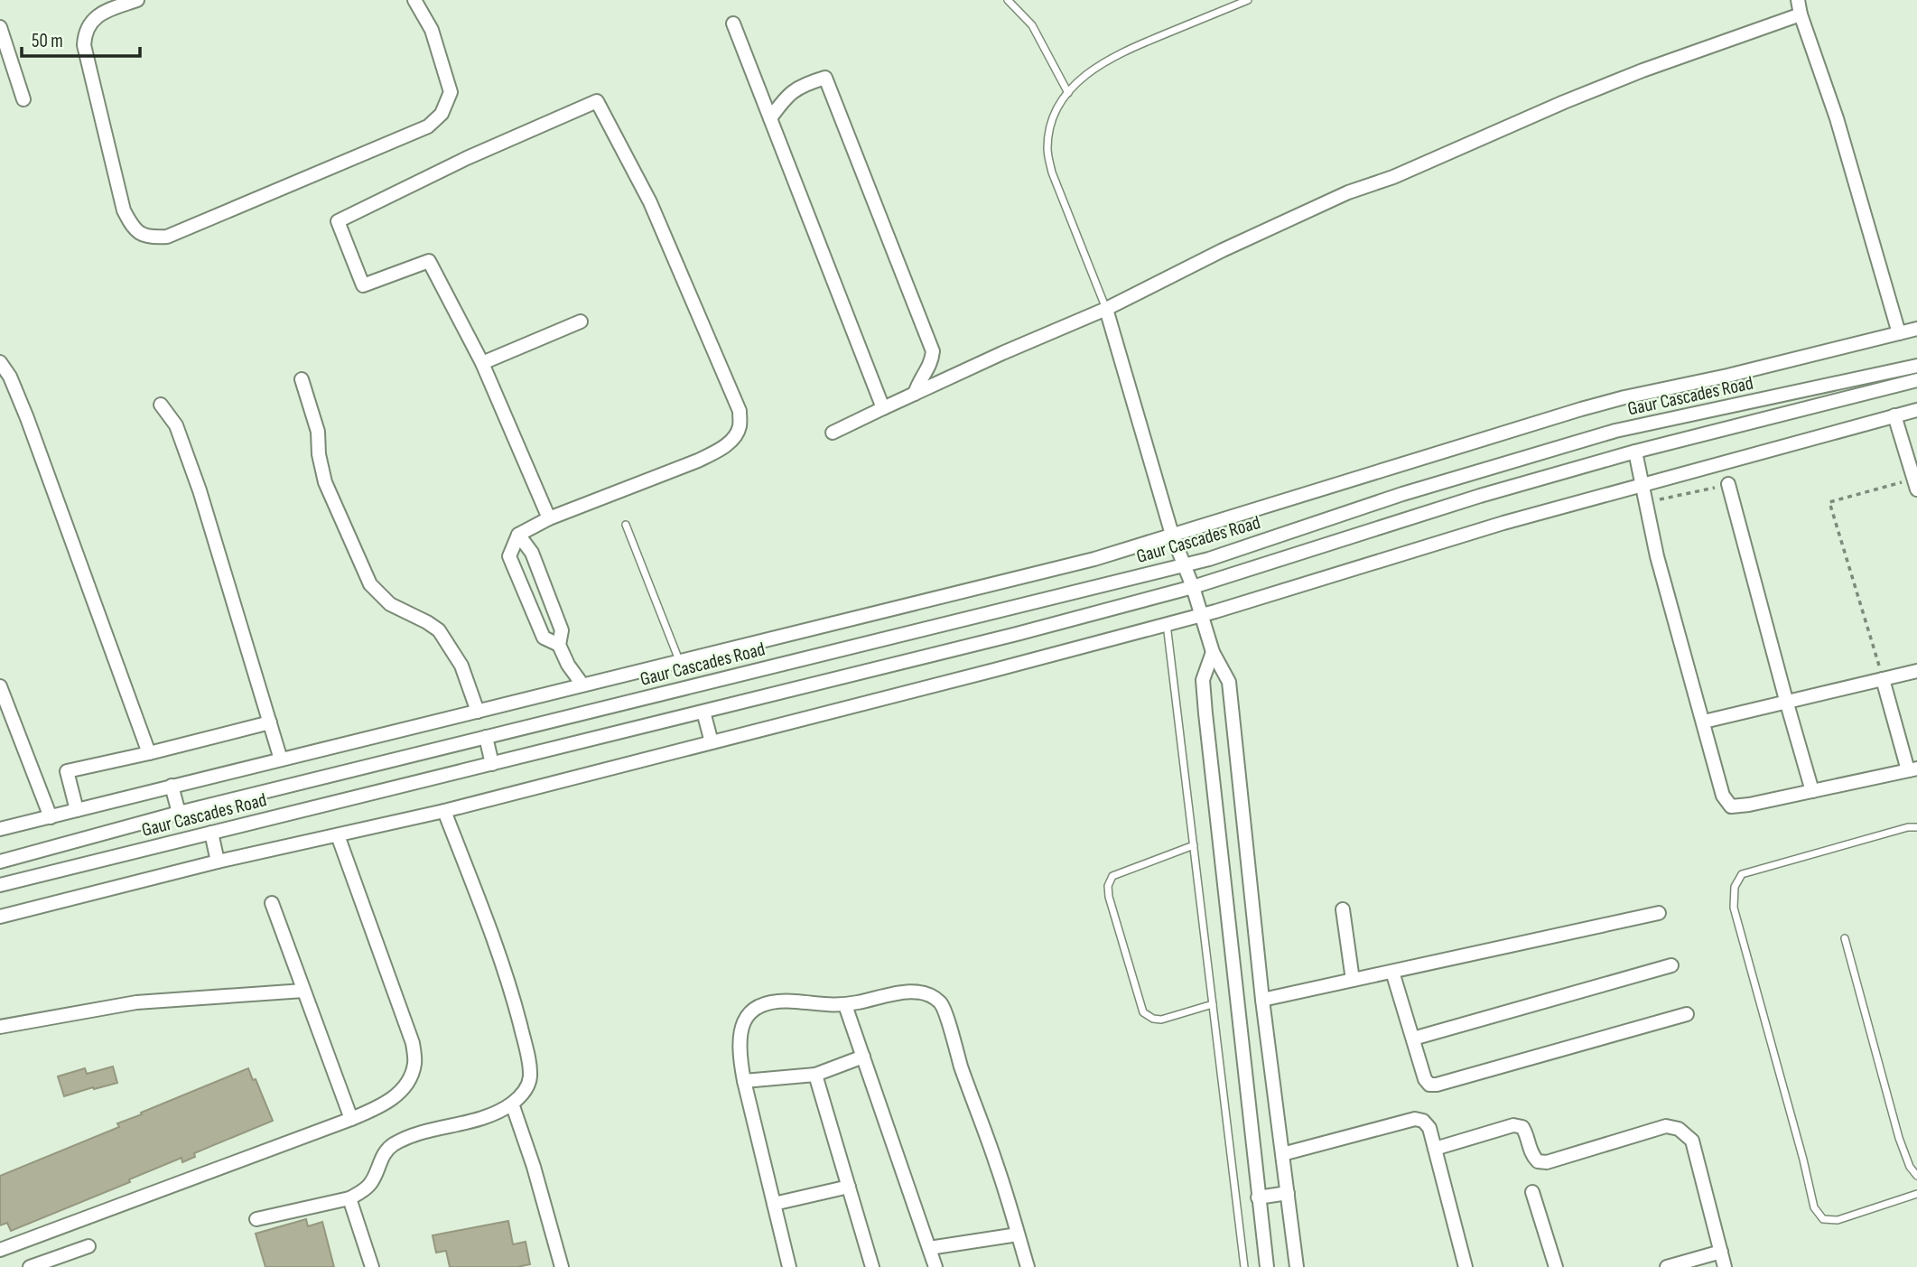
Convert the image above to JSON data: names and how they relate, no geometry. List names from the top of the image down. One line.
{"streets":{"street":["Gaur Cascades Road"]},"scale_bar":"50 m"}
